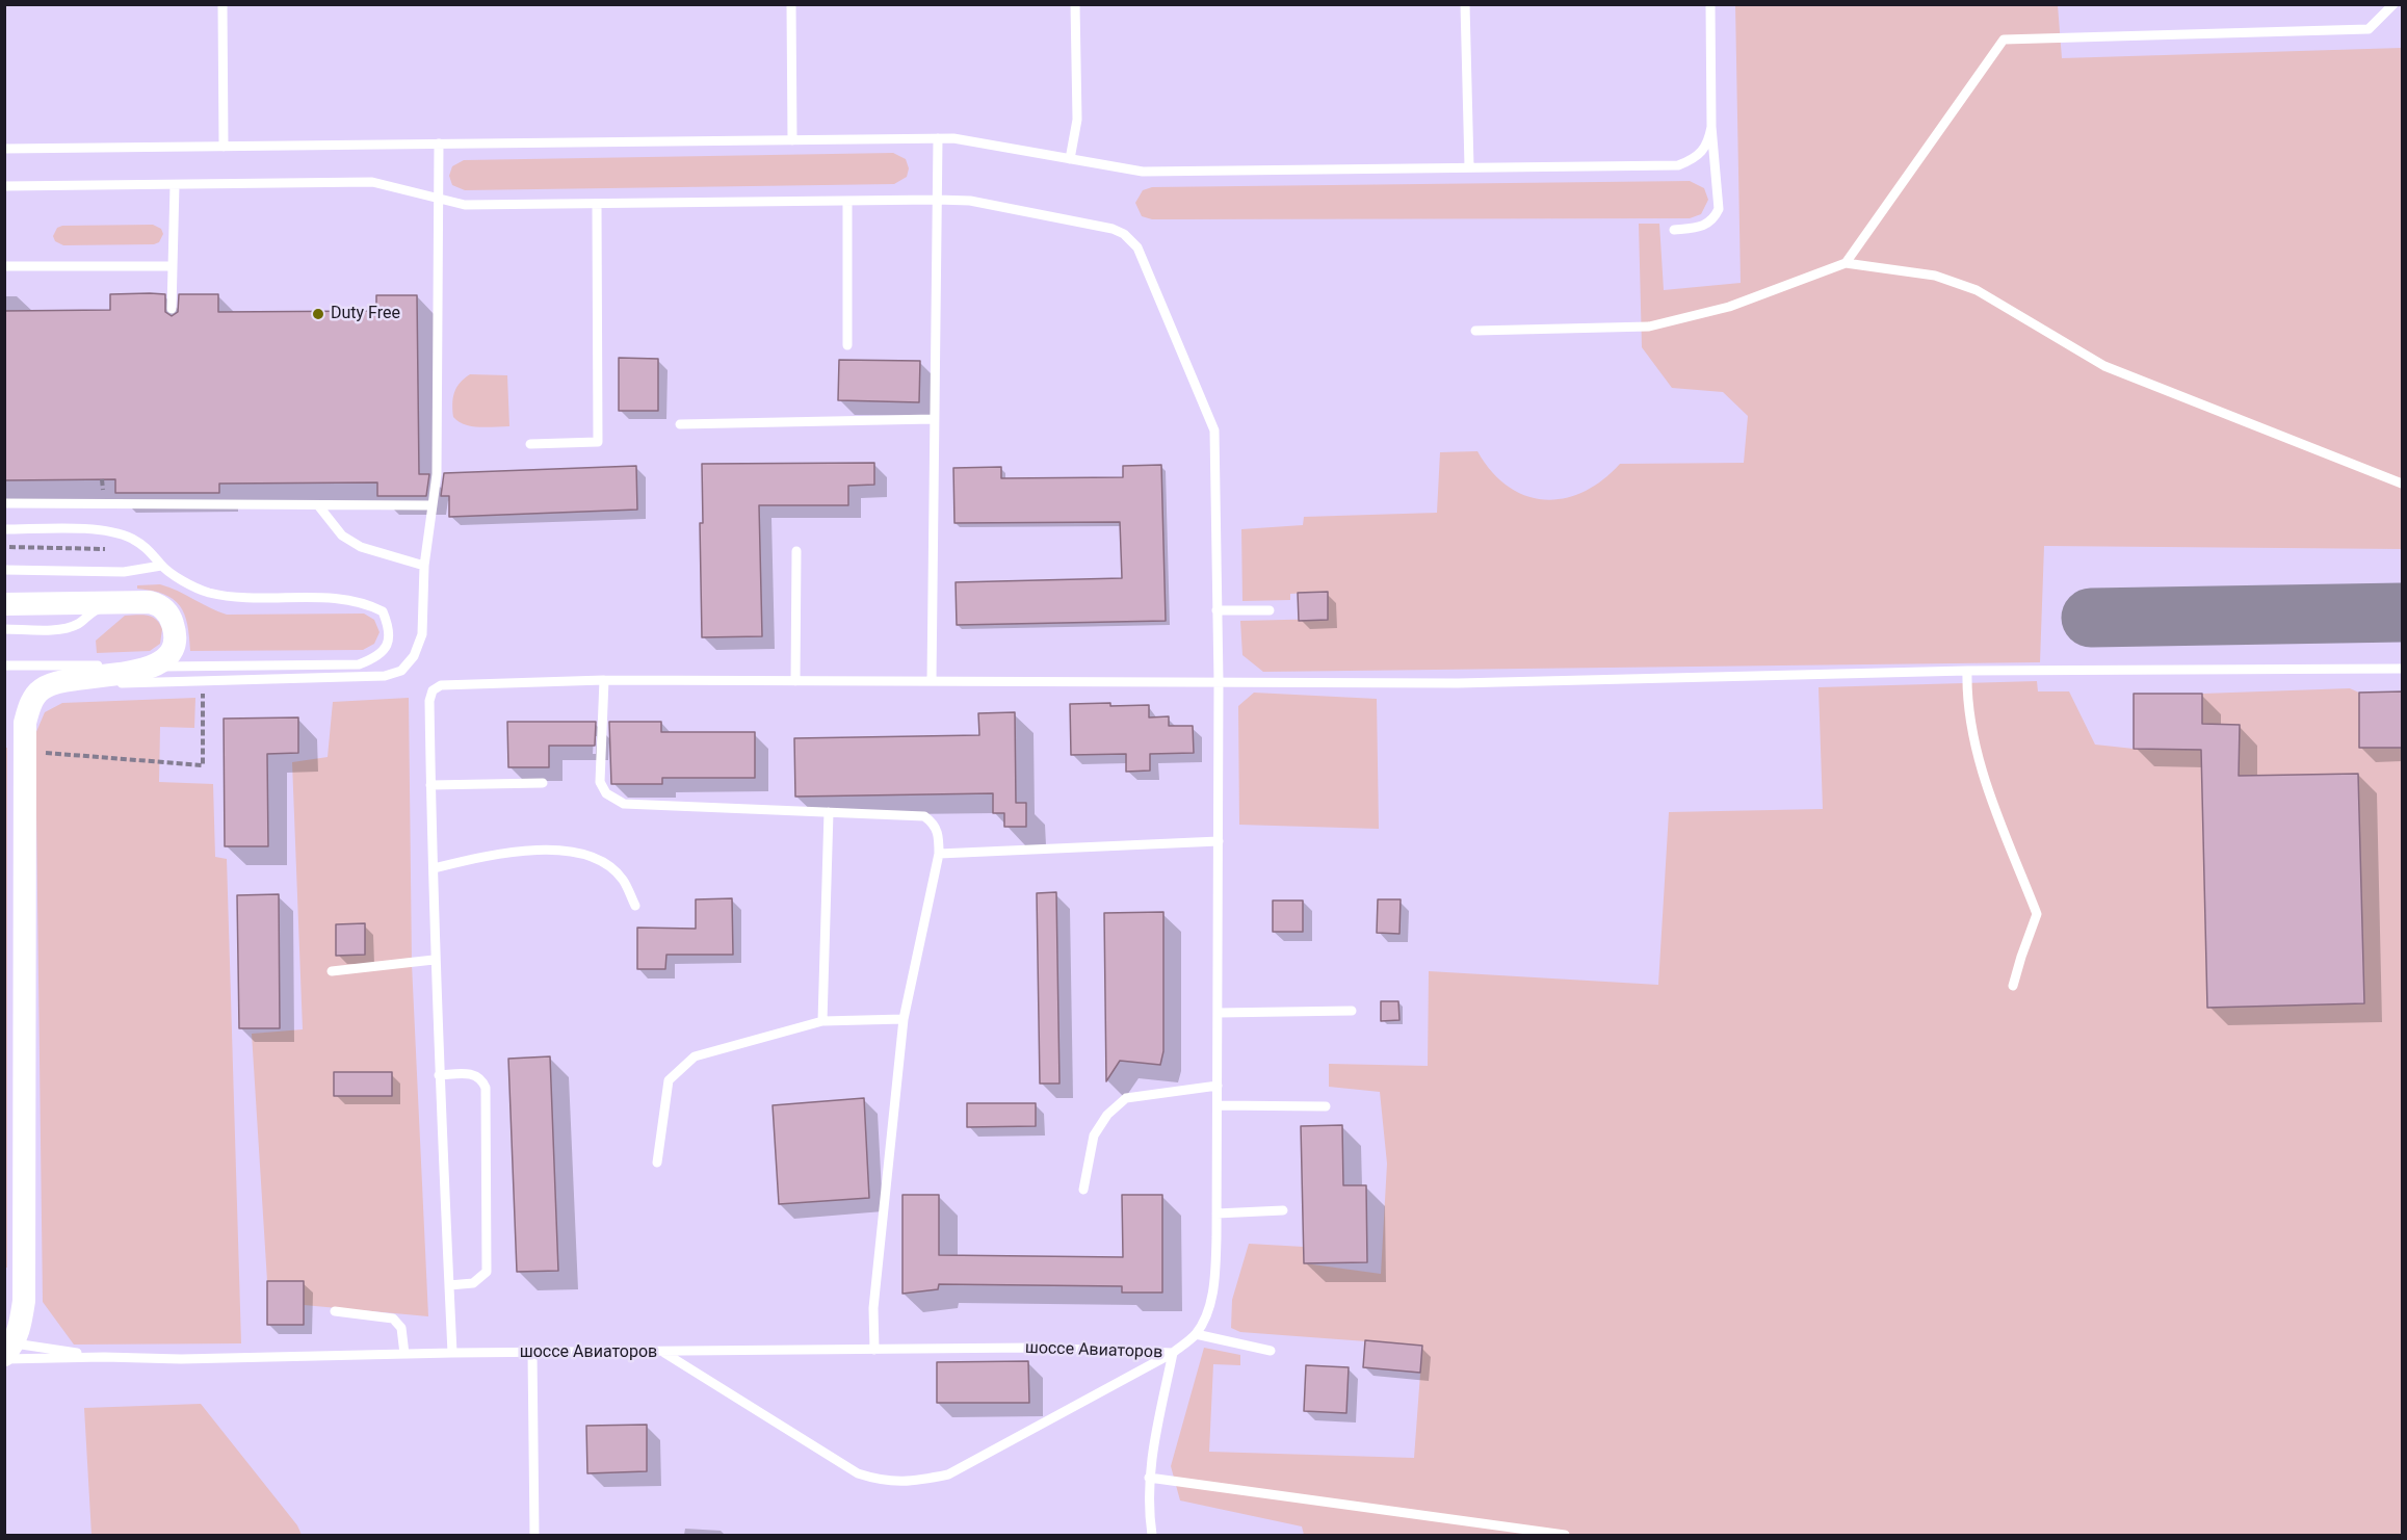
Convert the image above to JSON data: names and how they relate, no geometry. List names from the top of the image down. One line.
{"streets":{"lane":["шоссе Авиаторов"]},"places":["Duty Free"]}
